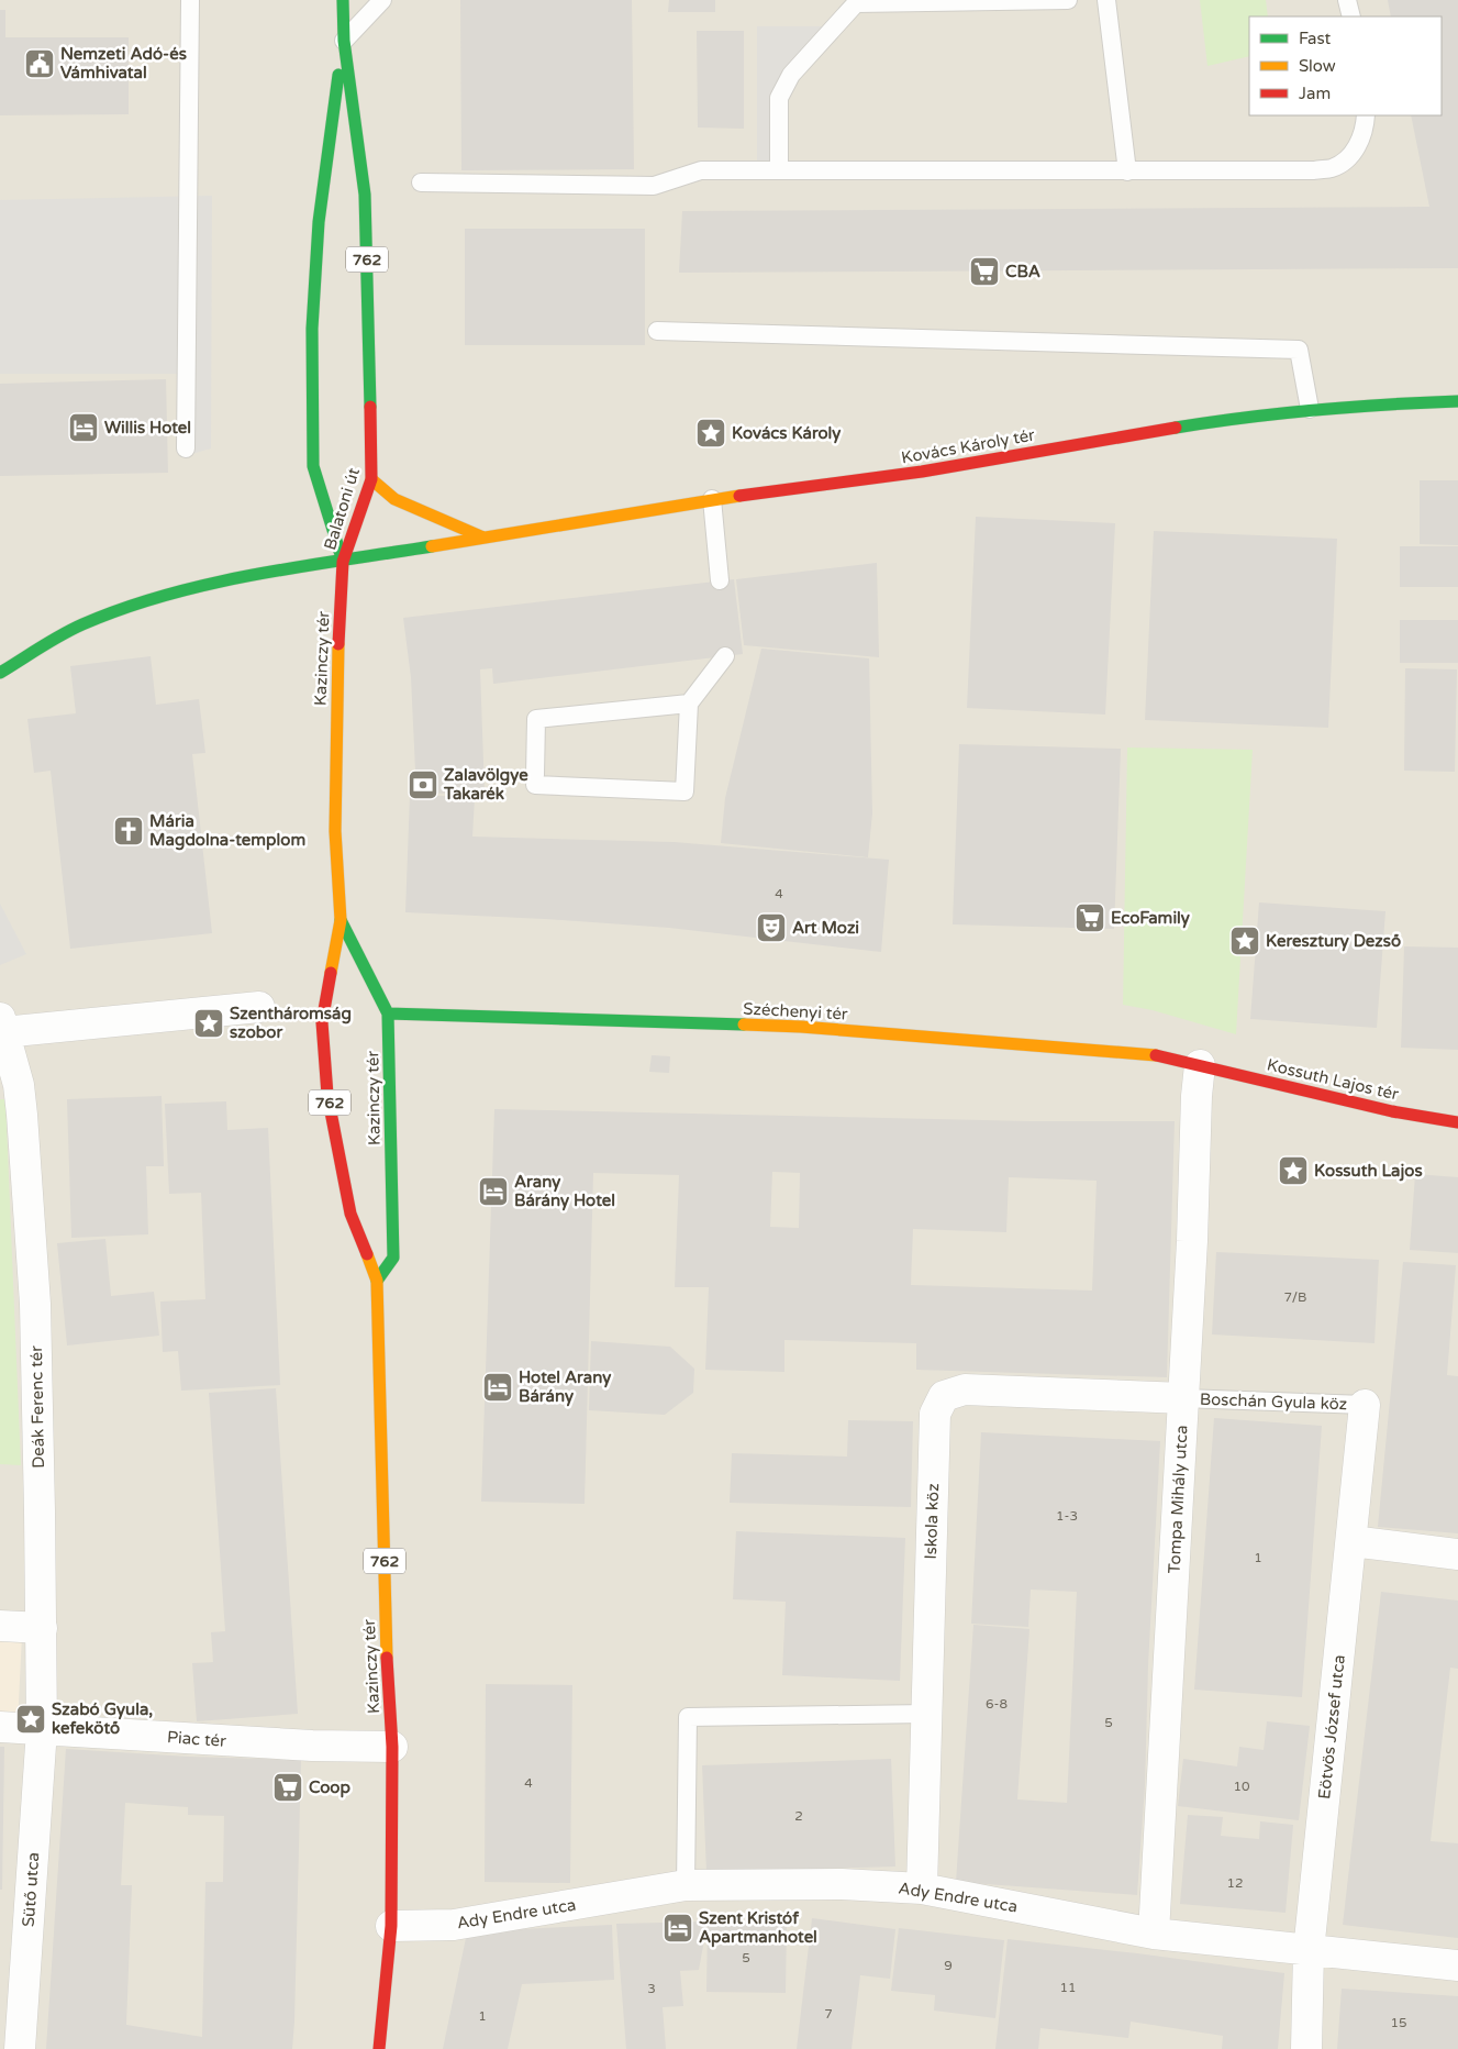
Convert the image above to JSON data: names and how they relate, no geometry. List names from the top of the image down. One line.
{"streets":{"main road":["762","Kovács Károly tér","Balatoni út","Kazinczy tér","Széchenyi tér","Kossuth Lajos tér"],"street":["Deák Ferenc tér","Tompa Mihály utca","Iskola köz","Eötvös József utca","Piac tér","Sütő utca","Ady Endre utca"],"lane":["Boschán Gyula köz"]},"crossings":[["Kovács Károly tér","Balatoni út"],["Kovács Károly tér","Kazinczy tér"],["Balatoni út","Kazinczy tér"],["Kazinczy tér","Széchenyi tér"],["Kazinczy tér","Piac tér"],["Kazinczy tér","Ady Endre utca"],["Széchenyi tér","Kossuth Lajos tér"],["Széchenyi tér","Tompa Mihály utca"],["Kossuth Lajos tér","Tompa Mihály utca"],["Boschán Gyula köz","Tompa Mihály utca"],["Boschán Gyula köz","Iskola köz"],["Boschán Gyula köz","Eötvös József utca"],["Deák Ferenc tér","Piac tér"],["Deák Ferenc tér","Sütő utca"],["Tompa Mihály utca","Iskola köz"],["Tompa Mihály utca","Ady Endre utca"],["Iskola köz","Ady Endre utca"],["Eötvös József utca","Ady Endre utca"],["Piac tér","Sütő utca"]],"places":{"public building":["Nemzeti Adó-és Vámhivatal"],"supermarket":["CBA","EcoFamily","Coop"],"hotel":["Willis Hotel","Arany Bárány Hotel","Hotel Arany Bárány","Szent Kristóf Apartmanhotel"],"place":["Kovács Károly","Keresztury Dezső","Szentháromság szobor","Kossuth Lajos","Szabó Gyula, kefekötő"],"bank":["Zalavölgye Takarék"],"church":["Mária Magdolna-templom"],"theatre":["Art Mozi"]},"house_numbers":["4","7/B","1-3","1","6-8","5","4","10","2","12","5","9","11","3","7","1","15"],"legend":["Fast","Slow","Jam"]}
